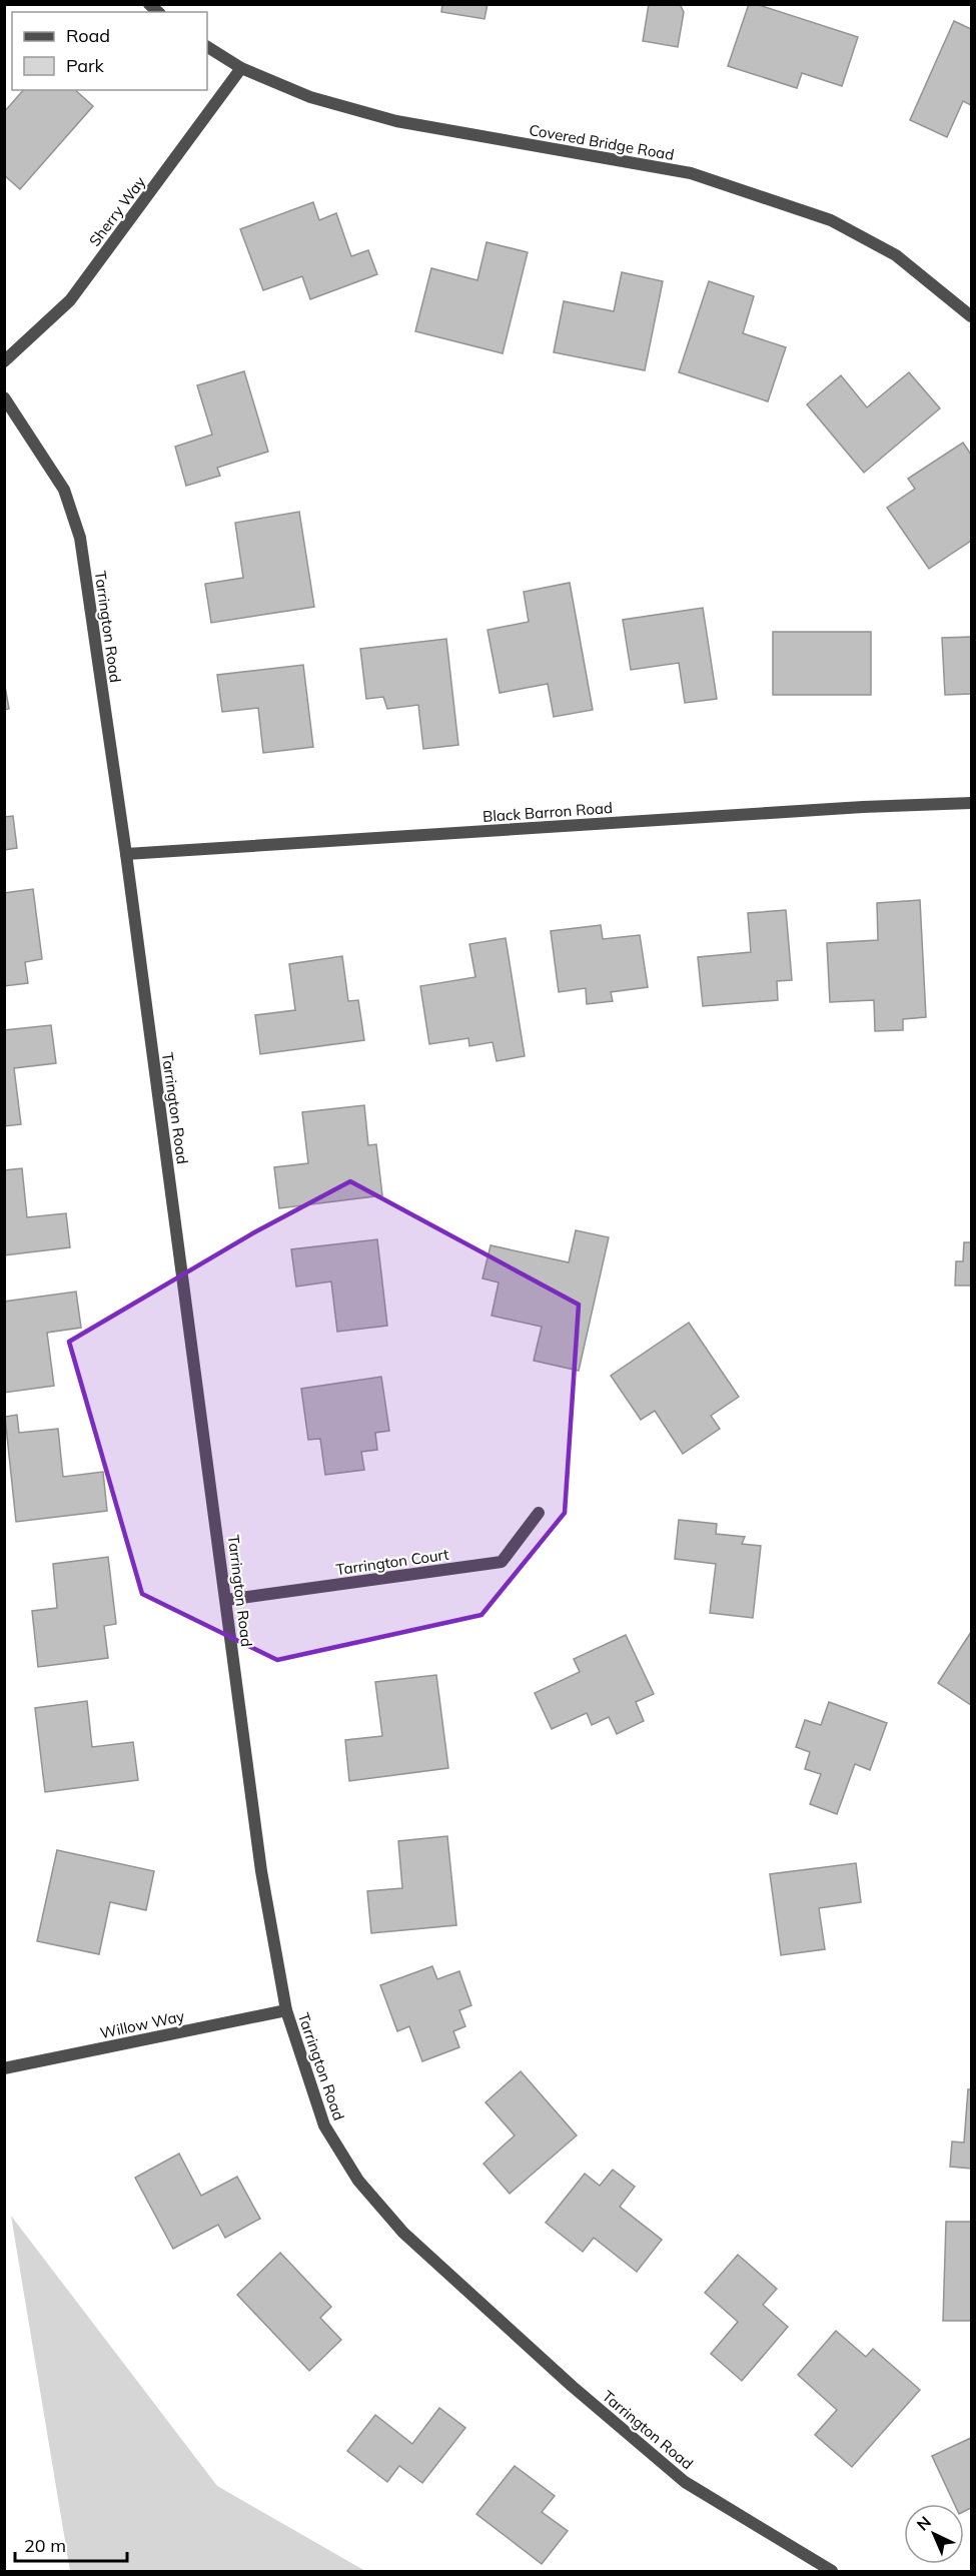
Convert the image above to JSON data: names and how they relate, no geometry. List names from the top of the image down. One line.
{"streets":{"street":["Covered Bridge Road","Sherry Way","Tarrington Road","Black Barron Road","Tarrington Court","Willow Way"]},"crossings":[["Covered Bridge Road","Sherry Way"],["Tarrington Road","Black Barron Road"],["Tarrington Road","Tarrington Court"],["Tarrington Road","Willow Way"]],"legend":["Road","Park"],"scale_bar":"20 m","north":"top left"}
